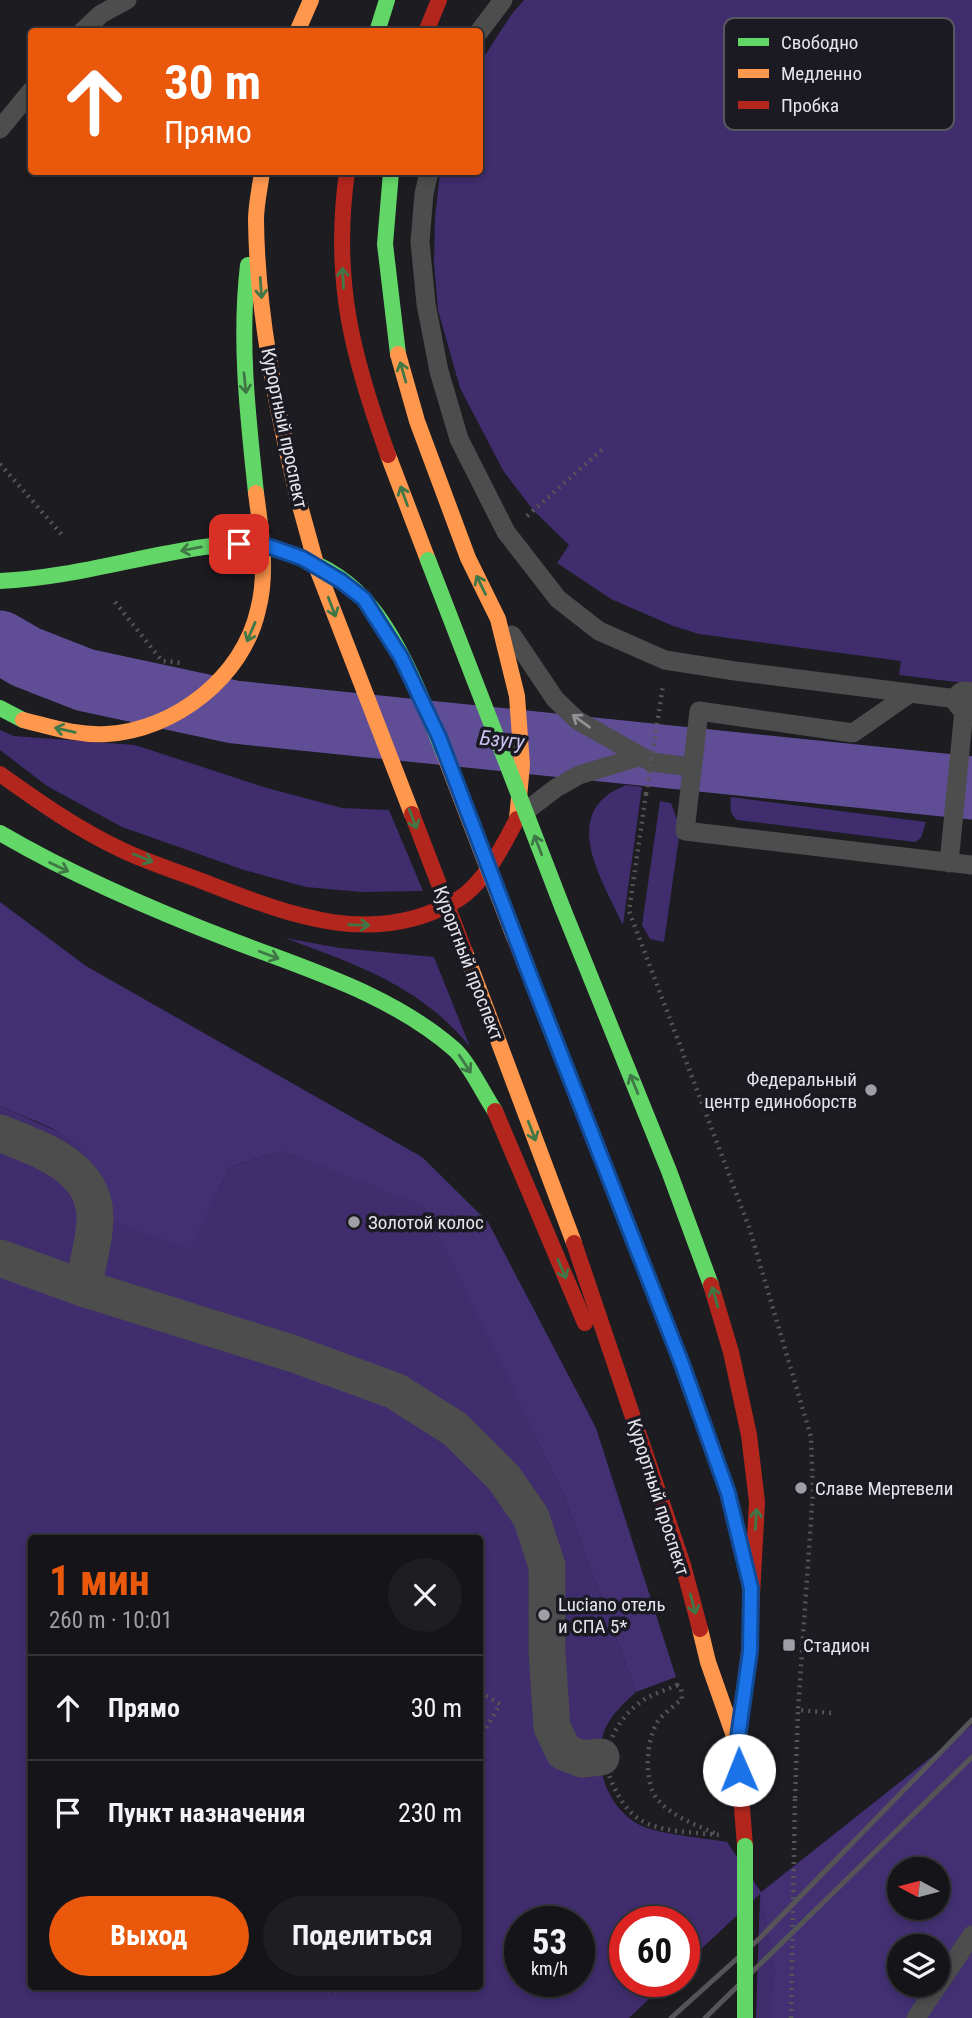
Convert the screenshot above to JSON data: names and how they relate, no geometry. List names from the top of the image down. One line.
{"streets":{"main road":["Курортный проспект"]},"water":["Бзугу"],"places":{"other":["Федеральный центр единоборств","Золотой колос","Славе Мертевели","Luciano отель и СПА 5*"],"transit":["Стадион"]},"legend":["Свободно","Медленно","Пробка"],"north":"left","page":{"turn":["30 m","Прямо"],"heading":["1 мин","260 m · 10:01"],"list":[{"name":"Прямо","value":"30 m"},{"name":"Пункт назначения","value":"230 m"}],"buttons":["Выход","Поделиться"],"speed":"53 km/h","limit":"60"}}
